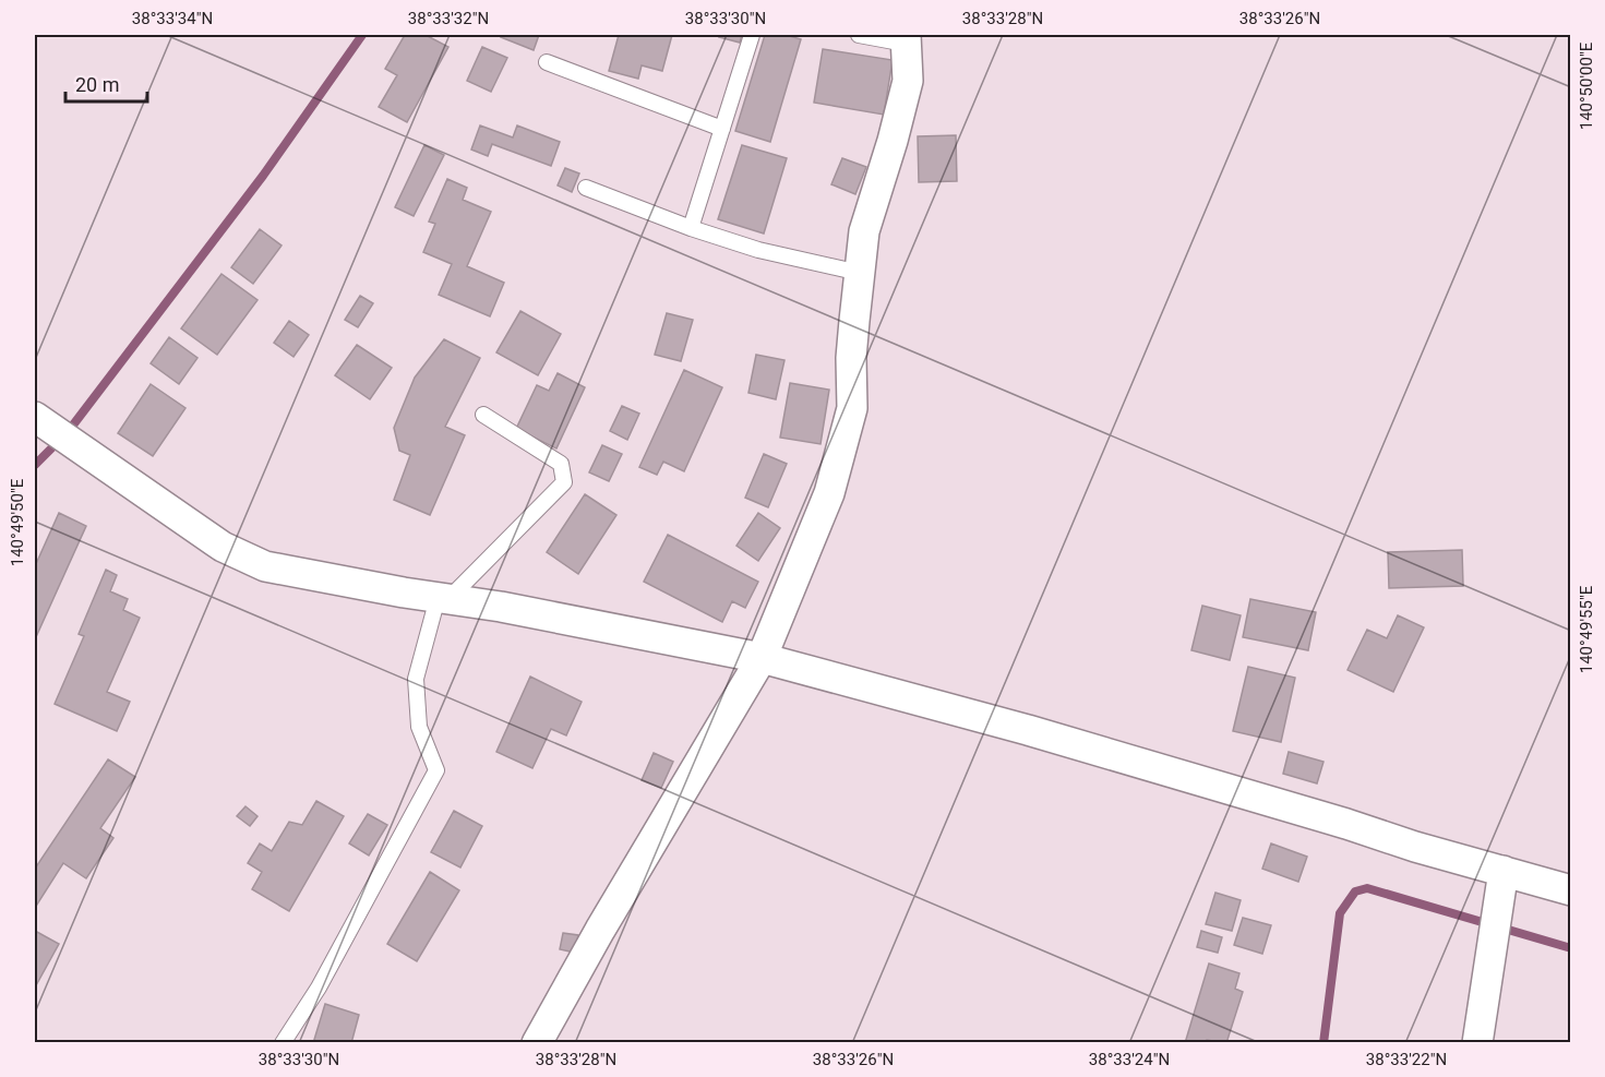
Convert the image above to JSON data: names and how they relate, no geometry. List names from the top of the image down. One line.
{"scale_bar":"20 m","coordinates":["38°33'34\"N","38°33'32\"N","38°33'30\"N","38°33'28\"N","38°33'26\"N","140°50'00\"E","140°49'50\"E","140°49'55\"E","38°33'24\"N","38°33'22\"N"]}
